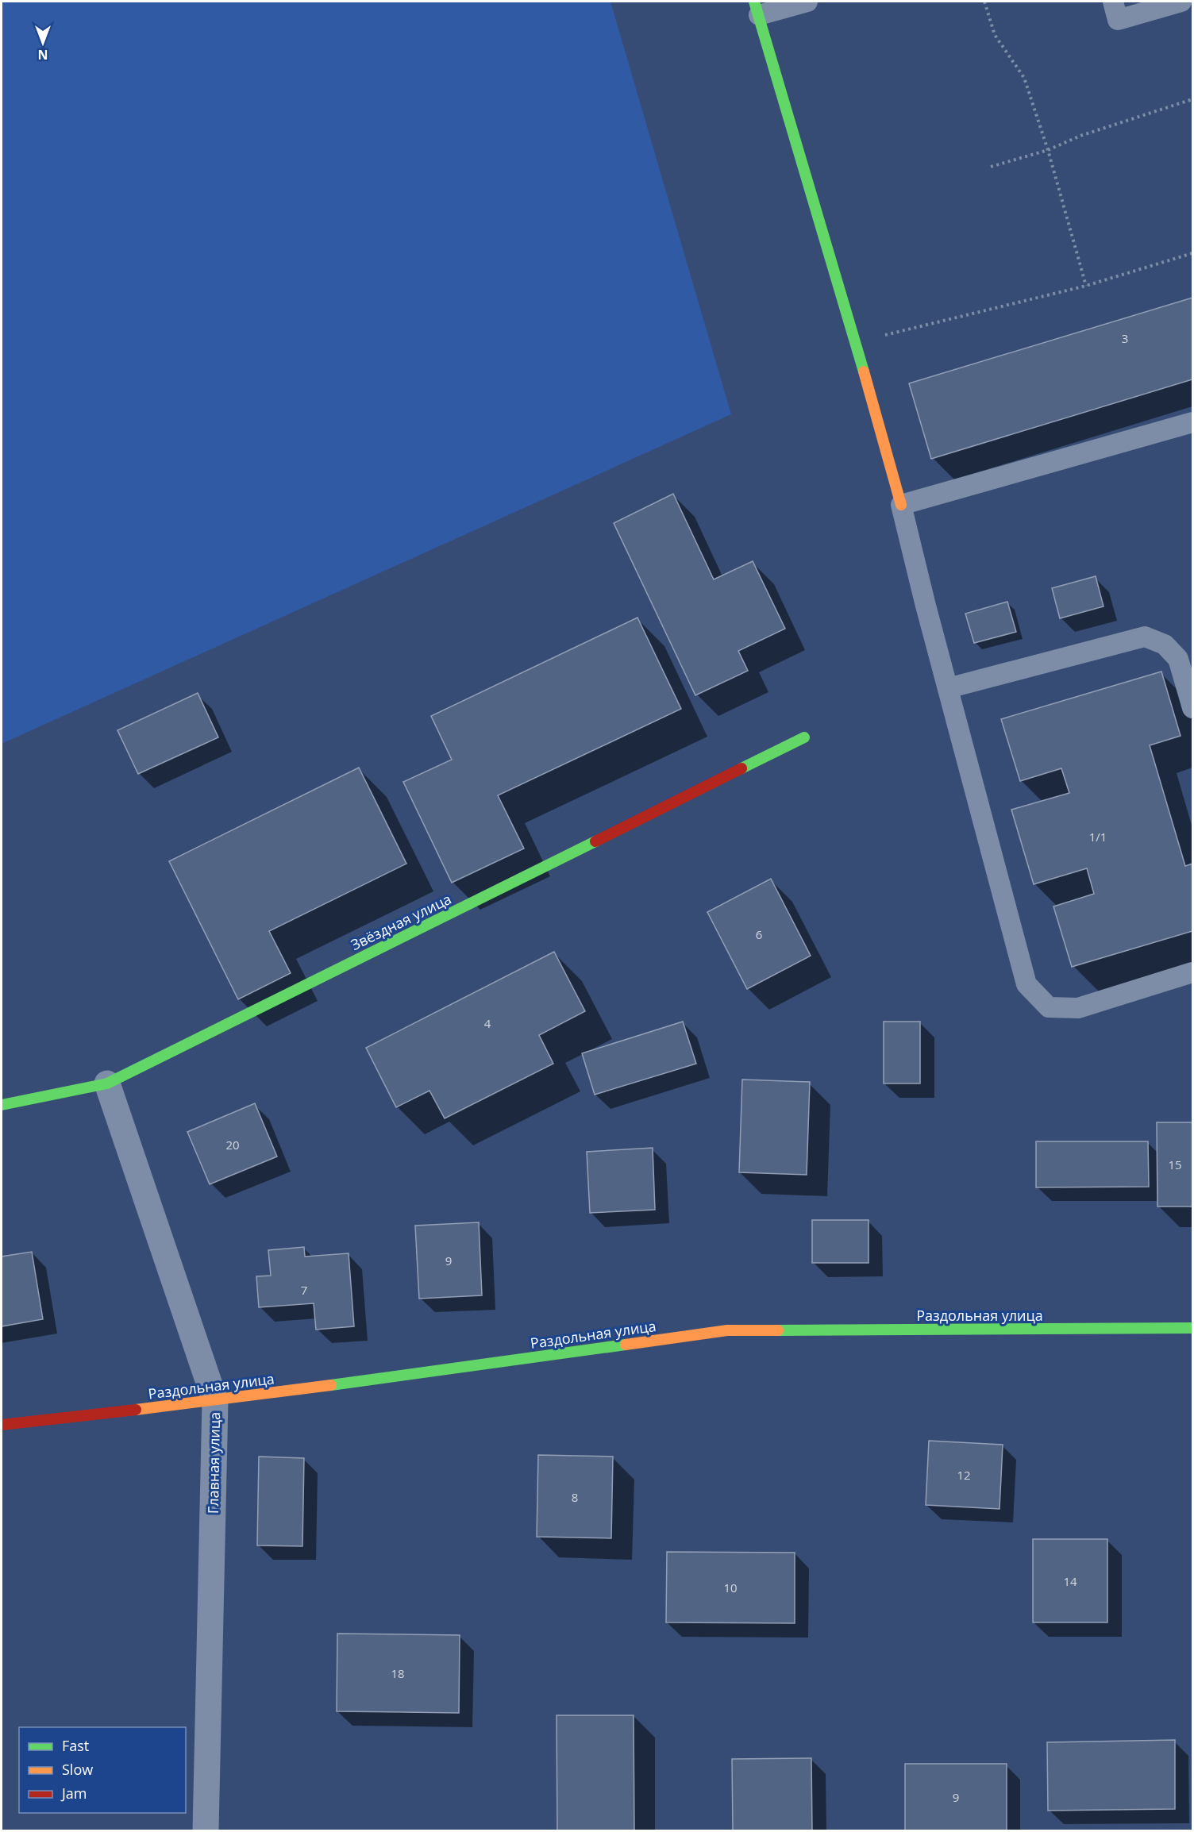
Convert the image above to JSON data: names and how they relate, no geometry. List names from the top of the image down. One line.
{"streets":{"street":["Звёздная улица","Раздольная улица","Главная улица"]},"crossings":[["Звёздная улица","Главная улица"],["Раздольная улица","Главная улица"]],"house_numbers":["3","1/1","6","4","20","15","9","7","12","8","14","10","18","9"],"legend":["Fast","Slow","Jam"],"north":"bottom"}
